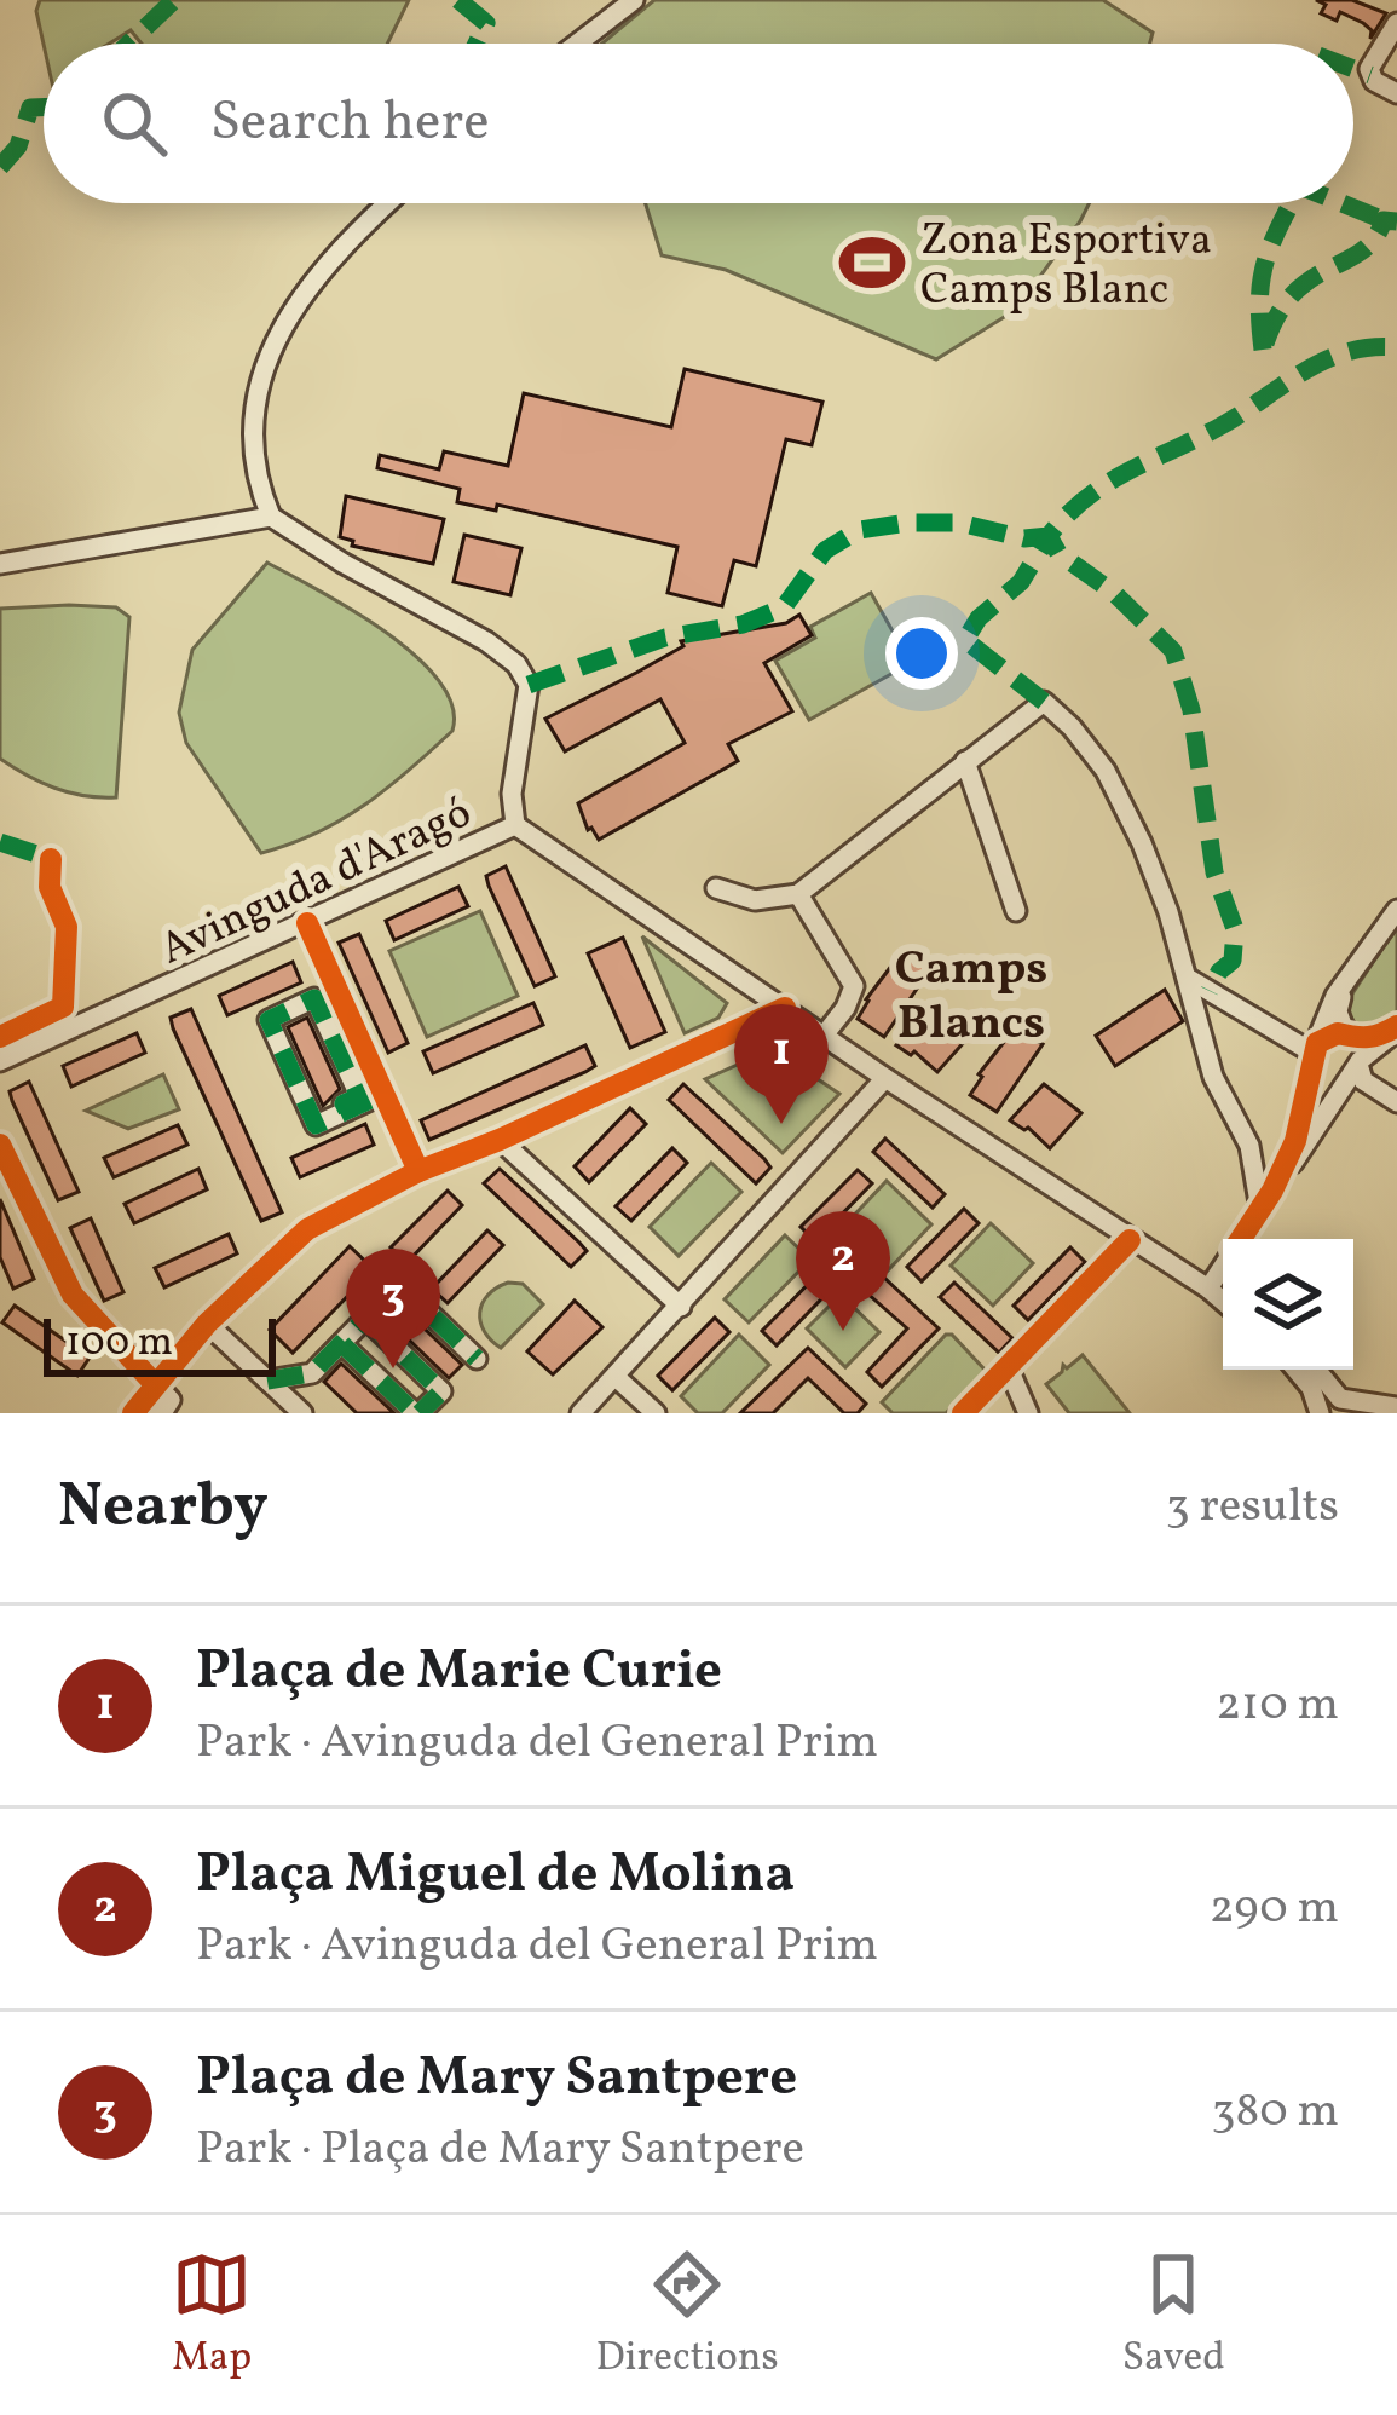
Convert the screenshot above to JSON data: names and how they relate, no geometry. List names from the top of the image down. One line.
{"streets":{"street":["Avinguda d'Aragó"]},"districts":["Camps Blancs"],"places":{"sports":["Zona Esportiva Camps Blanc"]},"scale_bar":"100 m","page":{"search":"Search here","pins":["1","2","3"],"scale":"100 m","heading":["Nearby","3 results"],"list":[{"mark":"1","name":"Plaça de Marie Curie","note":"Park · Avinguda del General Prim","value":"210 m"},{"mark":"2","name":"Plaça Miguel de Molina","note":"Park · Avinguda del General Prim","value":"290 m"},{"mark":"3","name":"Plaça de Mary Santpere","note":"Park · Plaça de Mary Santpere","value":"380 m"}],"nav":["Map","Directions","Saved"]}}
